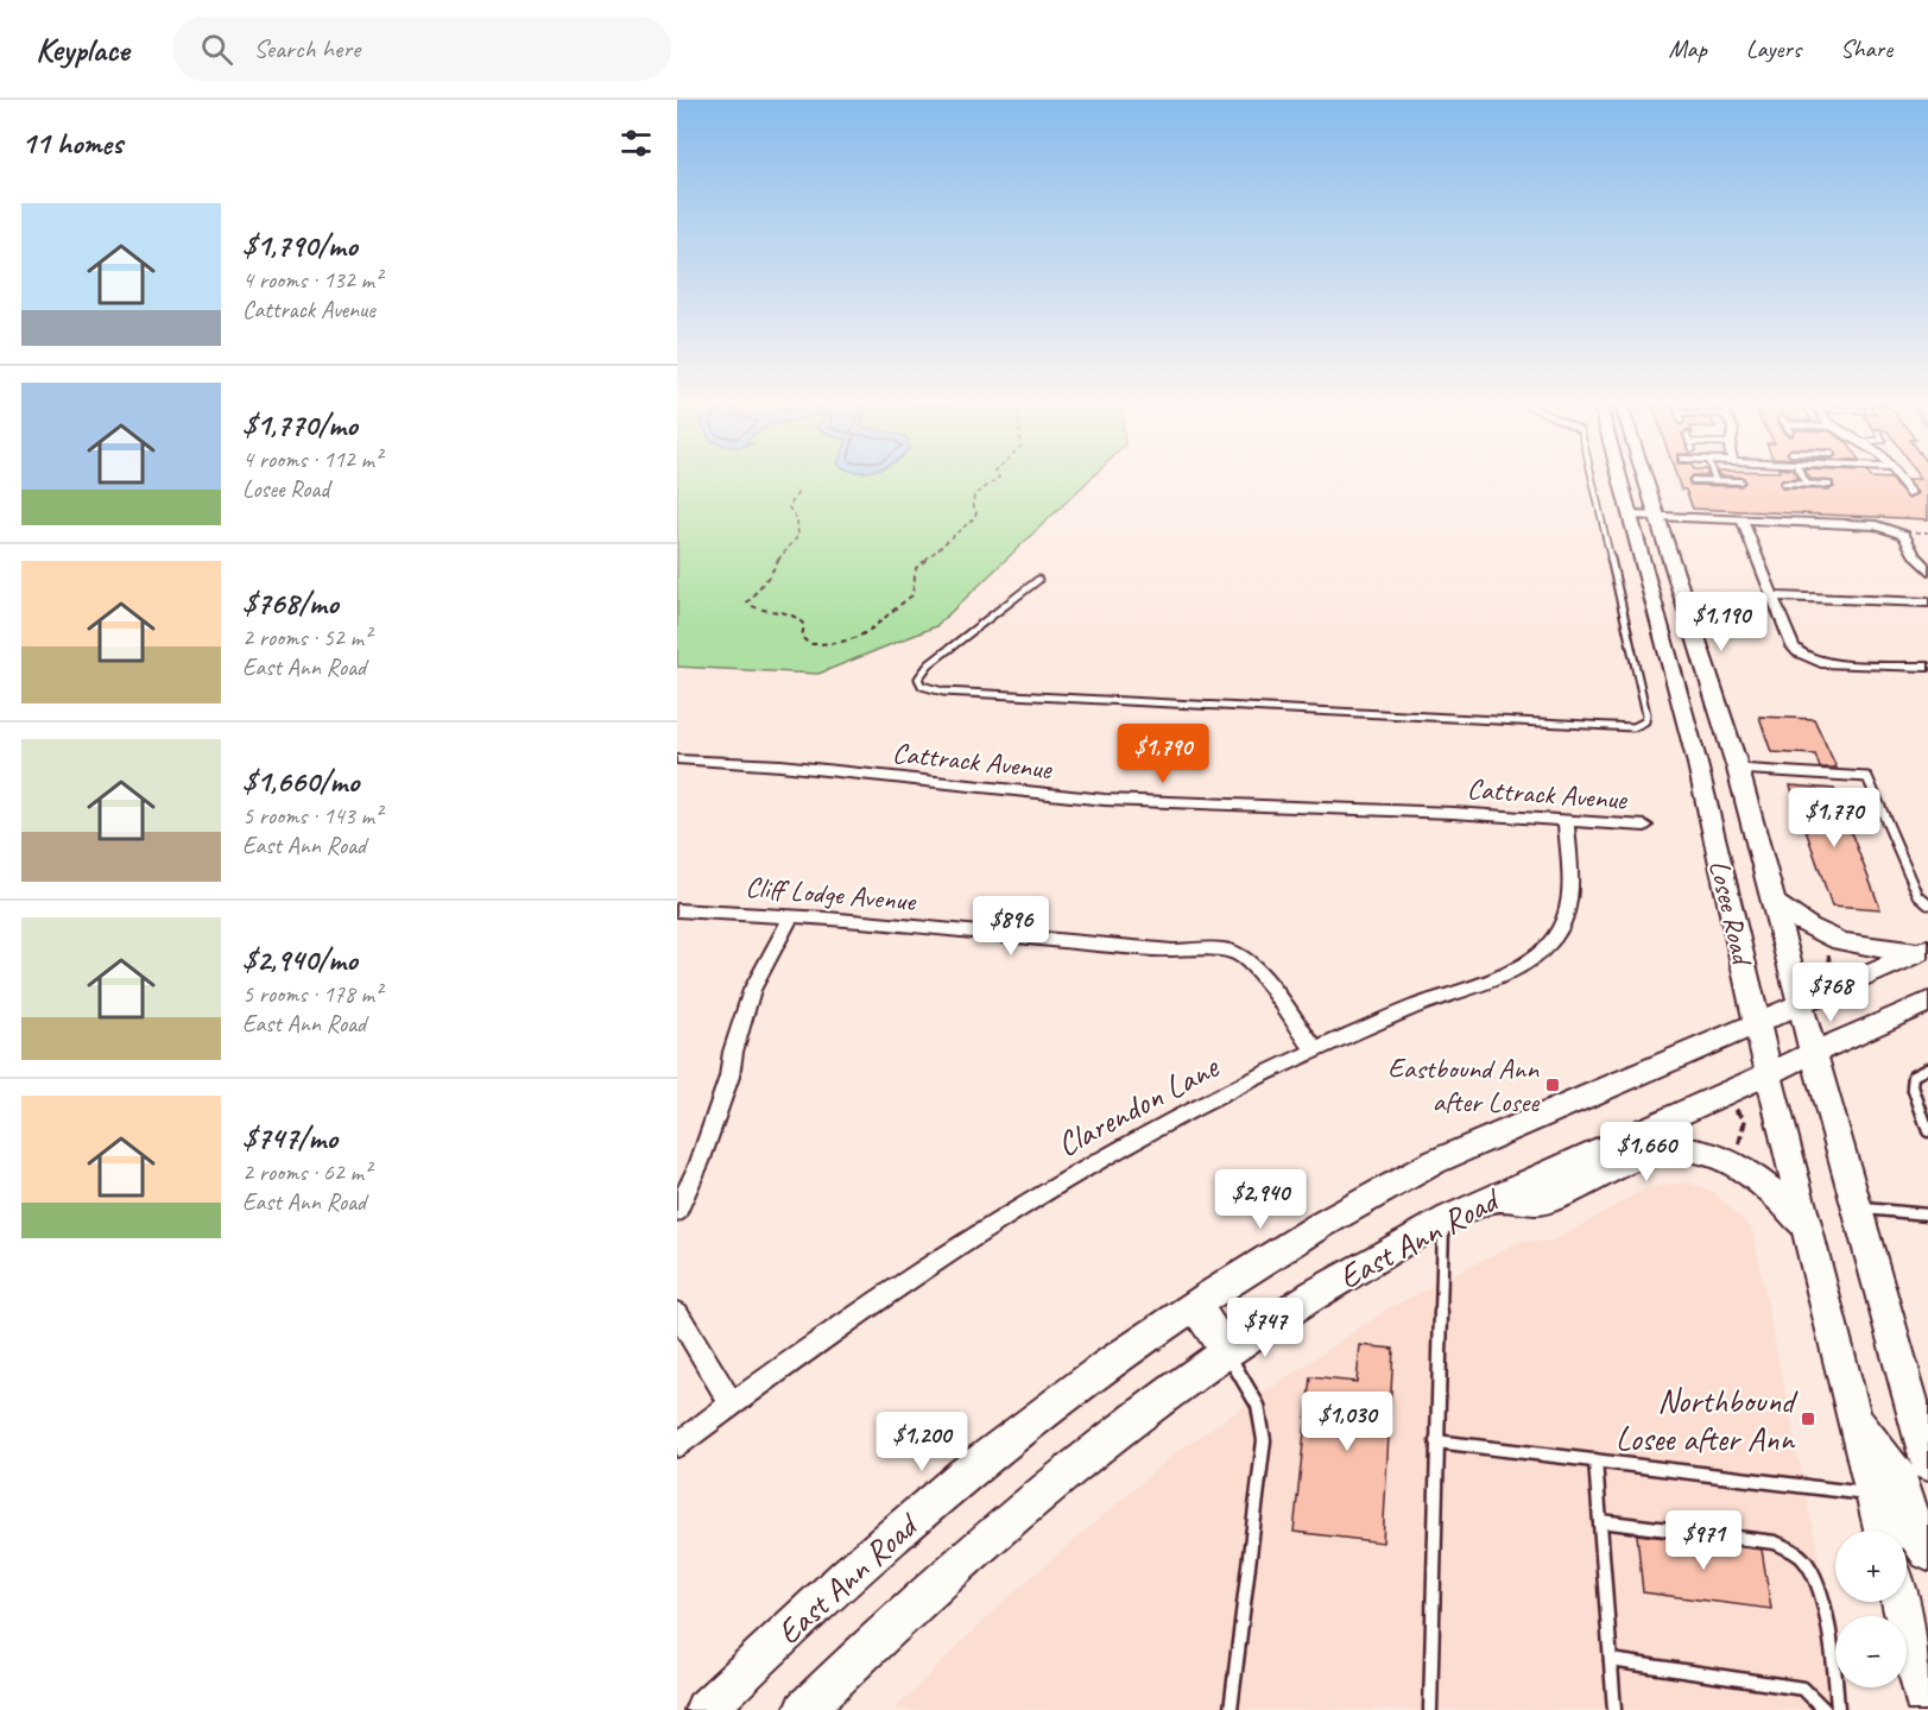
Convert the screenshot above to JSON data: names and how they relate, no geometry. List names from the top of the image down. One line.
{"streets":{"main road":["Losee Road","East Ann Road"],"street":["Cattrack Avenue","Cliff Lodge Avenue","Clarendon Lane"]},"crossings":[["Cattrack Avenue","Clarendon Lane"],["Cliff Lodge Avenue","Clarendon Lane"],["Losee Road","East Ann Road"]],"places":{"transit":["Eastbound Ann after Losee","Northbound Losee after Ann"]},"page":{"header":"Keyplace","search":"Search here","nav":["Map","Layers","Share"],"heading":"11 homes","list":[{"name":"$1,790/mo","note":"4 rooms · 132 m² · Cattrack Avenue"},{"name":"$1,770/mo","note":"4 rooms · 112 m² · Losee Road"},{"name":"$768/mo","note":"2 rooms · 52 m² · East Ann Road"},{"name":"$1,660/mo","note":"5 rooms · 143 m² · East Ann Road"},{"name":"$2,940/mo","note":"5 rooms · 178 m² · East Ann Road"},{"name":"$747/mo","note":"2 rooms · 62 m² · East Ann Road"}],"price":["$1,190","$1,790","$1,770","$896","$768","$1,660","$2,940","$747","$1,030","$1,200","$971"],"map_buttons":["+","−"]}}
